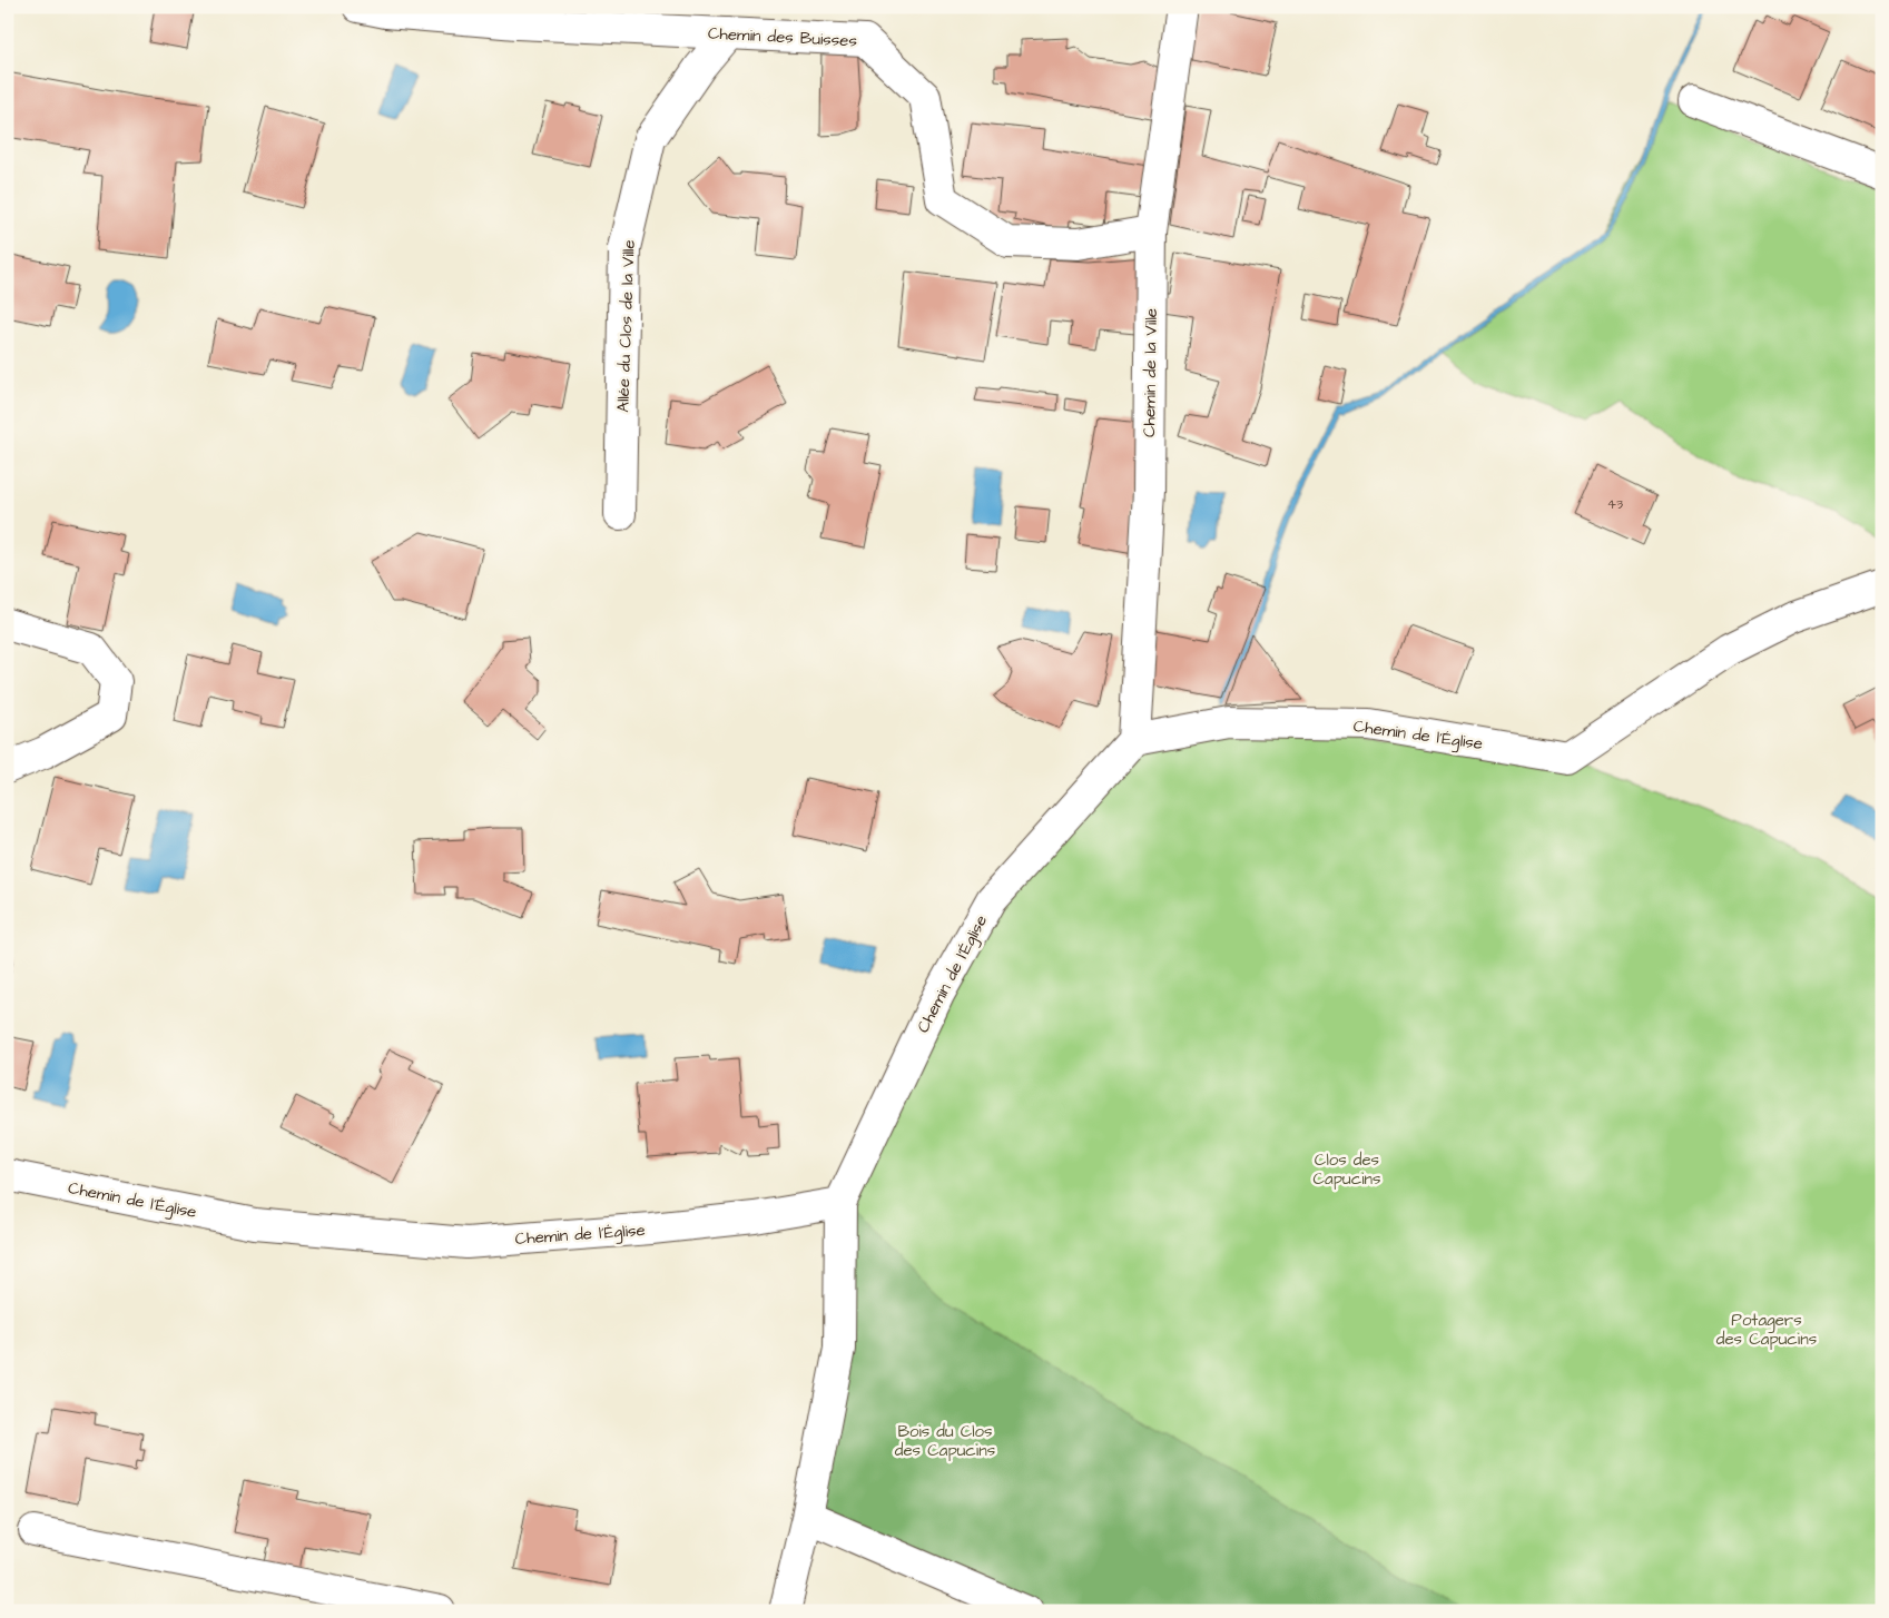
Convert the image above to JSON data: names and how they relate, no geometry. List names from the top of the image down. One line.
{"streets":{"street":["Chemin des Buisses","Allée du Clos de la Ville","Chemin de la Ville","Chemin de l'Église"]},"crossings":[["Chemin des Buisses","Allée du Clos de la Ville"],["Chemin des Buisses","Chemin de la Ville"],["Chemin de la Ville","Chemin de l'Église"]],"parks":["Clos des Capucins","Potagers des Capucins","Bois du Clos des Capucins"],"house_numbers":["43"]}
